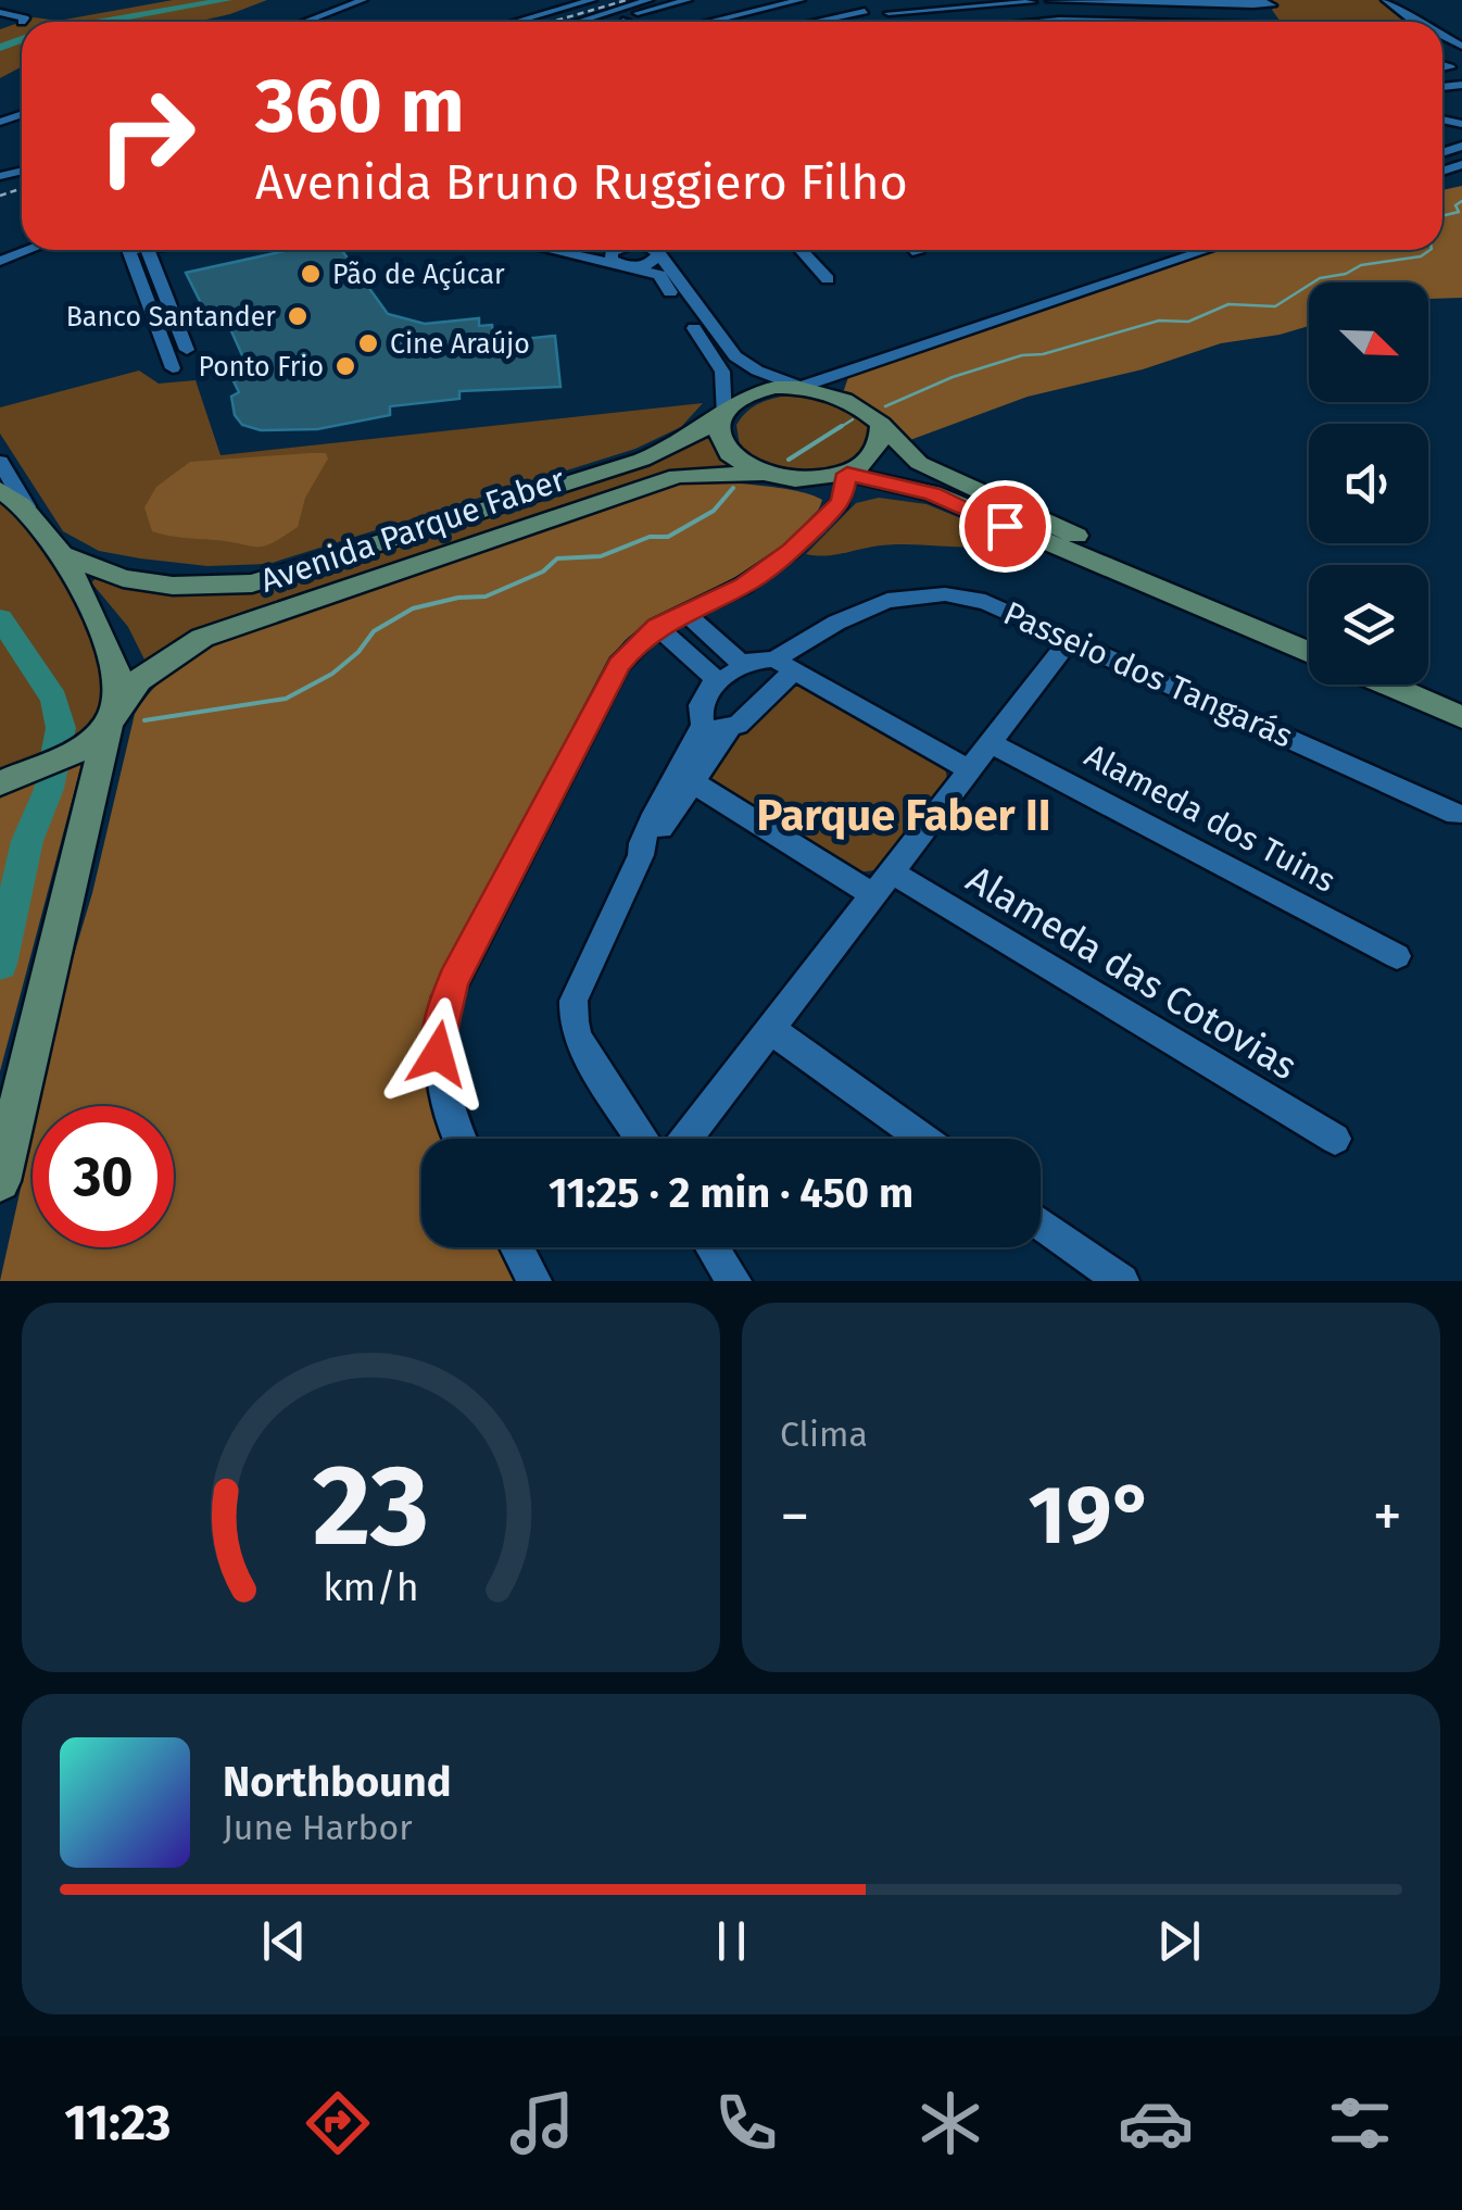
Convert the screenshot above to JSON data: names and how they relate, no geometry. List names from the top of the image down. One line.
{"streets":{"main road":["Avenida Parque Faber"],"street":["Passeio dos Tangarás","Alameda dos Tuins","Alameda das Cotovias"]},"districts":["Parque Faber II"],"places":["Pão de Açúcar","Banco Santander","Cine Araújo","Ponto Frio"],"north":"bottom right","page":{"turn":["360 m","Avenida Bruno Ruggiero Filho"],"limit":"30","trip":"11:25 · 2 min · 450 m","tile":"Clima","heat":["−","19°","+"],"song":["Northbound","June Harbor"],"tabs":"11:23","gauge":["23","km/h"]}}
